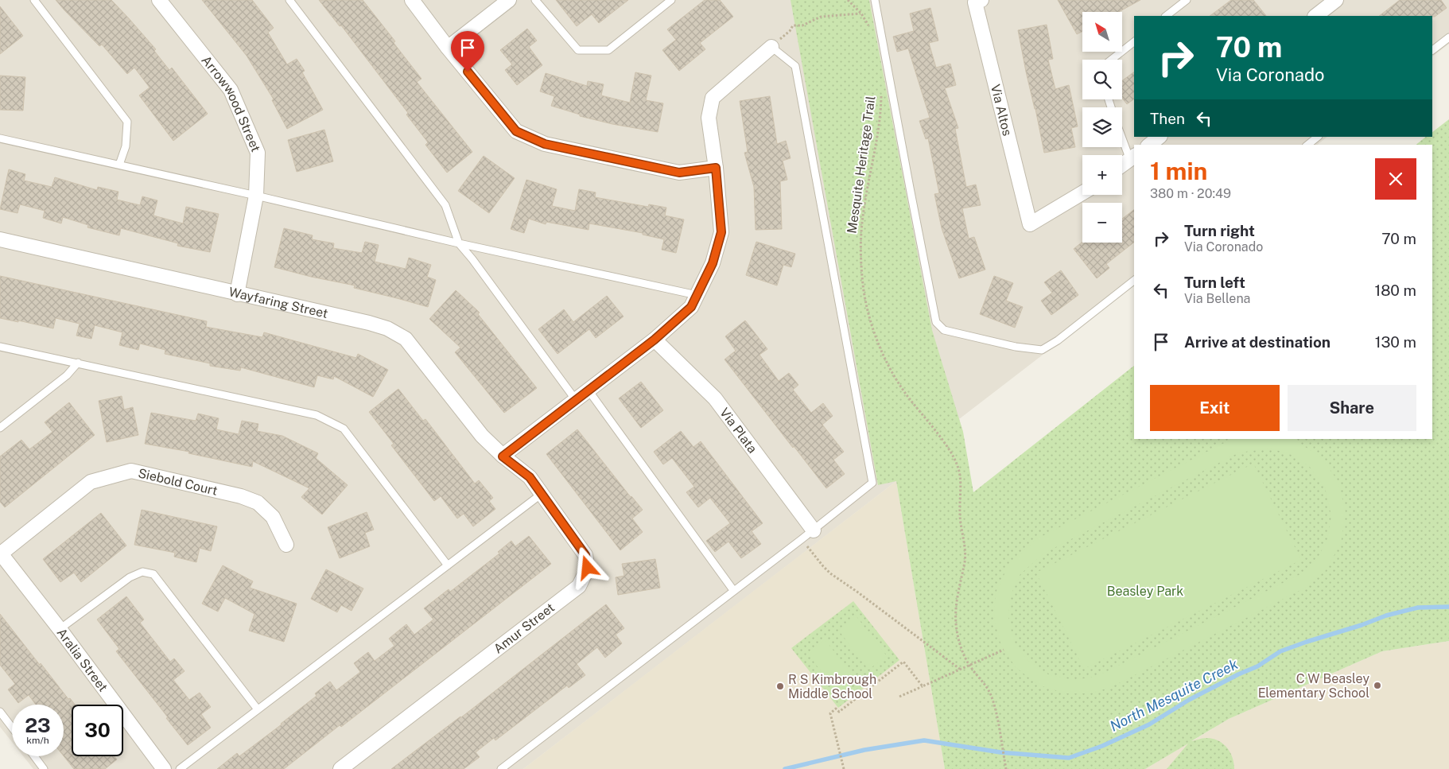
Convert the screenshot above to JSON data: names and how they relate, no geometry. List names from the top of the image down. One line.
{"streets":{"street":["Arrowwood Street","Via Altos","Wayfaring Street","Via Plata","Siebold Court","Amur Street","Aralia Street"],"path":["Mesquite Heritage Trail"]},"crossings":[["Arrowwood Street","Wayfaring Street"],["Wayfaring Street","Amur Street"],["Siebold Court","Aralia Street"]],"water":["North Mesquite Creek"],"parks":["Beasley Park"],"places":["C W Beasley Elementary School","R S Kimbrough Middle School"],"north":"top left","page":{"map_buttons":["+","−"],"turn":["70 m","Via Coronado"],"then":"Then","heading":["1 min","380 m · 20:49"],"list":[{"name":"Turn right","note":"Via Coronado","value":"70 m"},{"name":"Turn left","note":"Via Bellena","value":"180 m"},{"name":"Arrive at destination","value":"130 m"}],"buttons":["Exit","Share"],"speed":"23 km/h","limit":"30"}}
